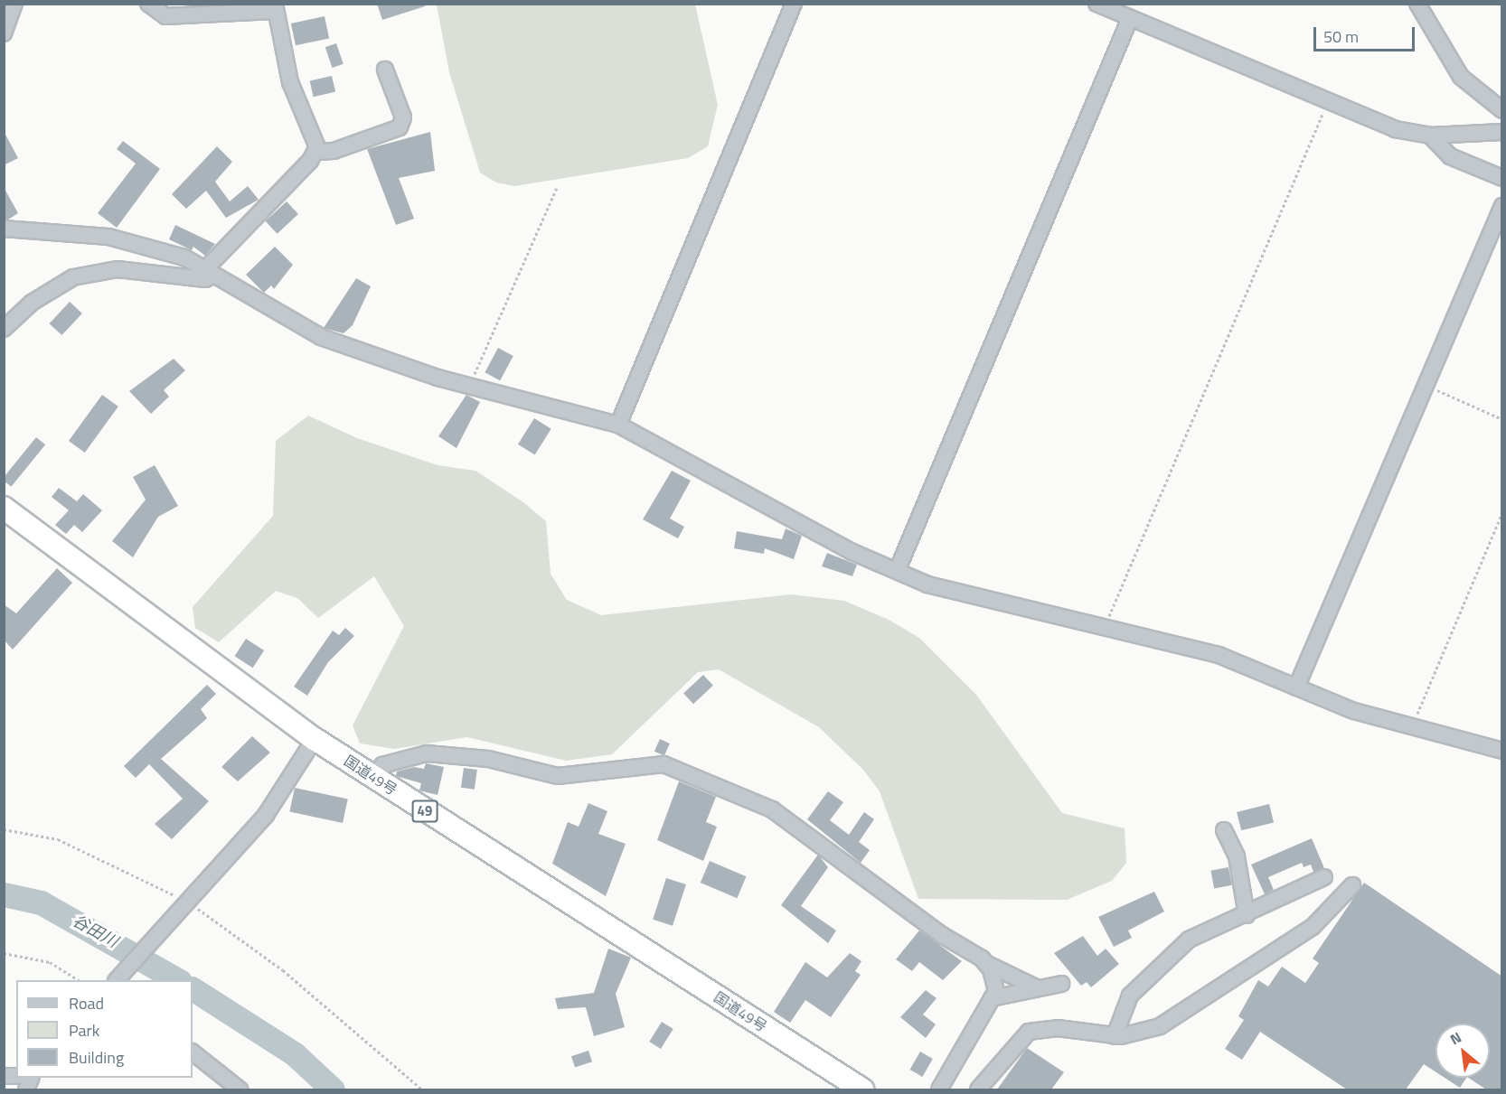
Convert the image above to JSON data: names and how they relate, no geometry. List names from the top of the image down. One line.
{"streets":{"highway":["国道49号","49"]},"water":["谷田川"],"legend":["Road","Park","Building"],"scale_bar":"50 m","north":"top left"}
